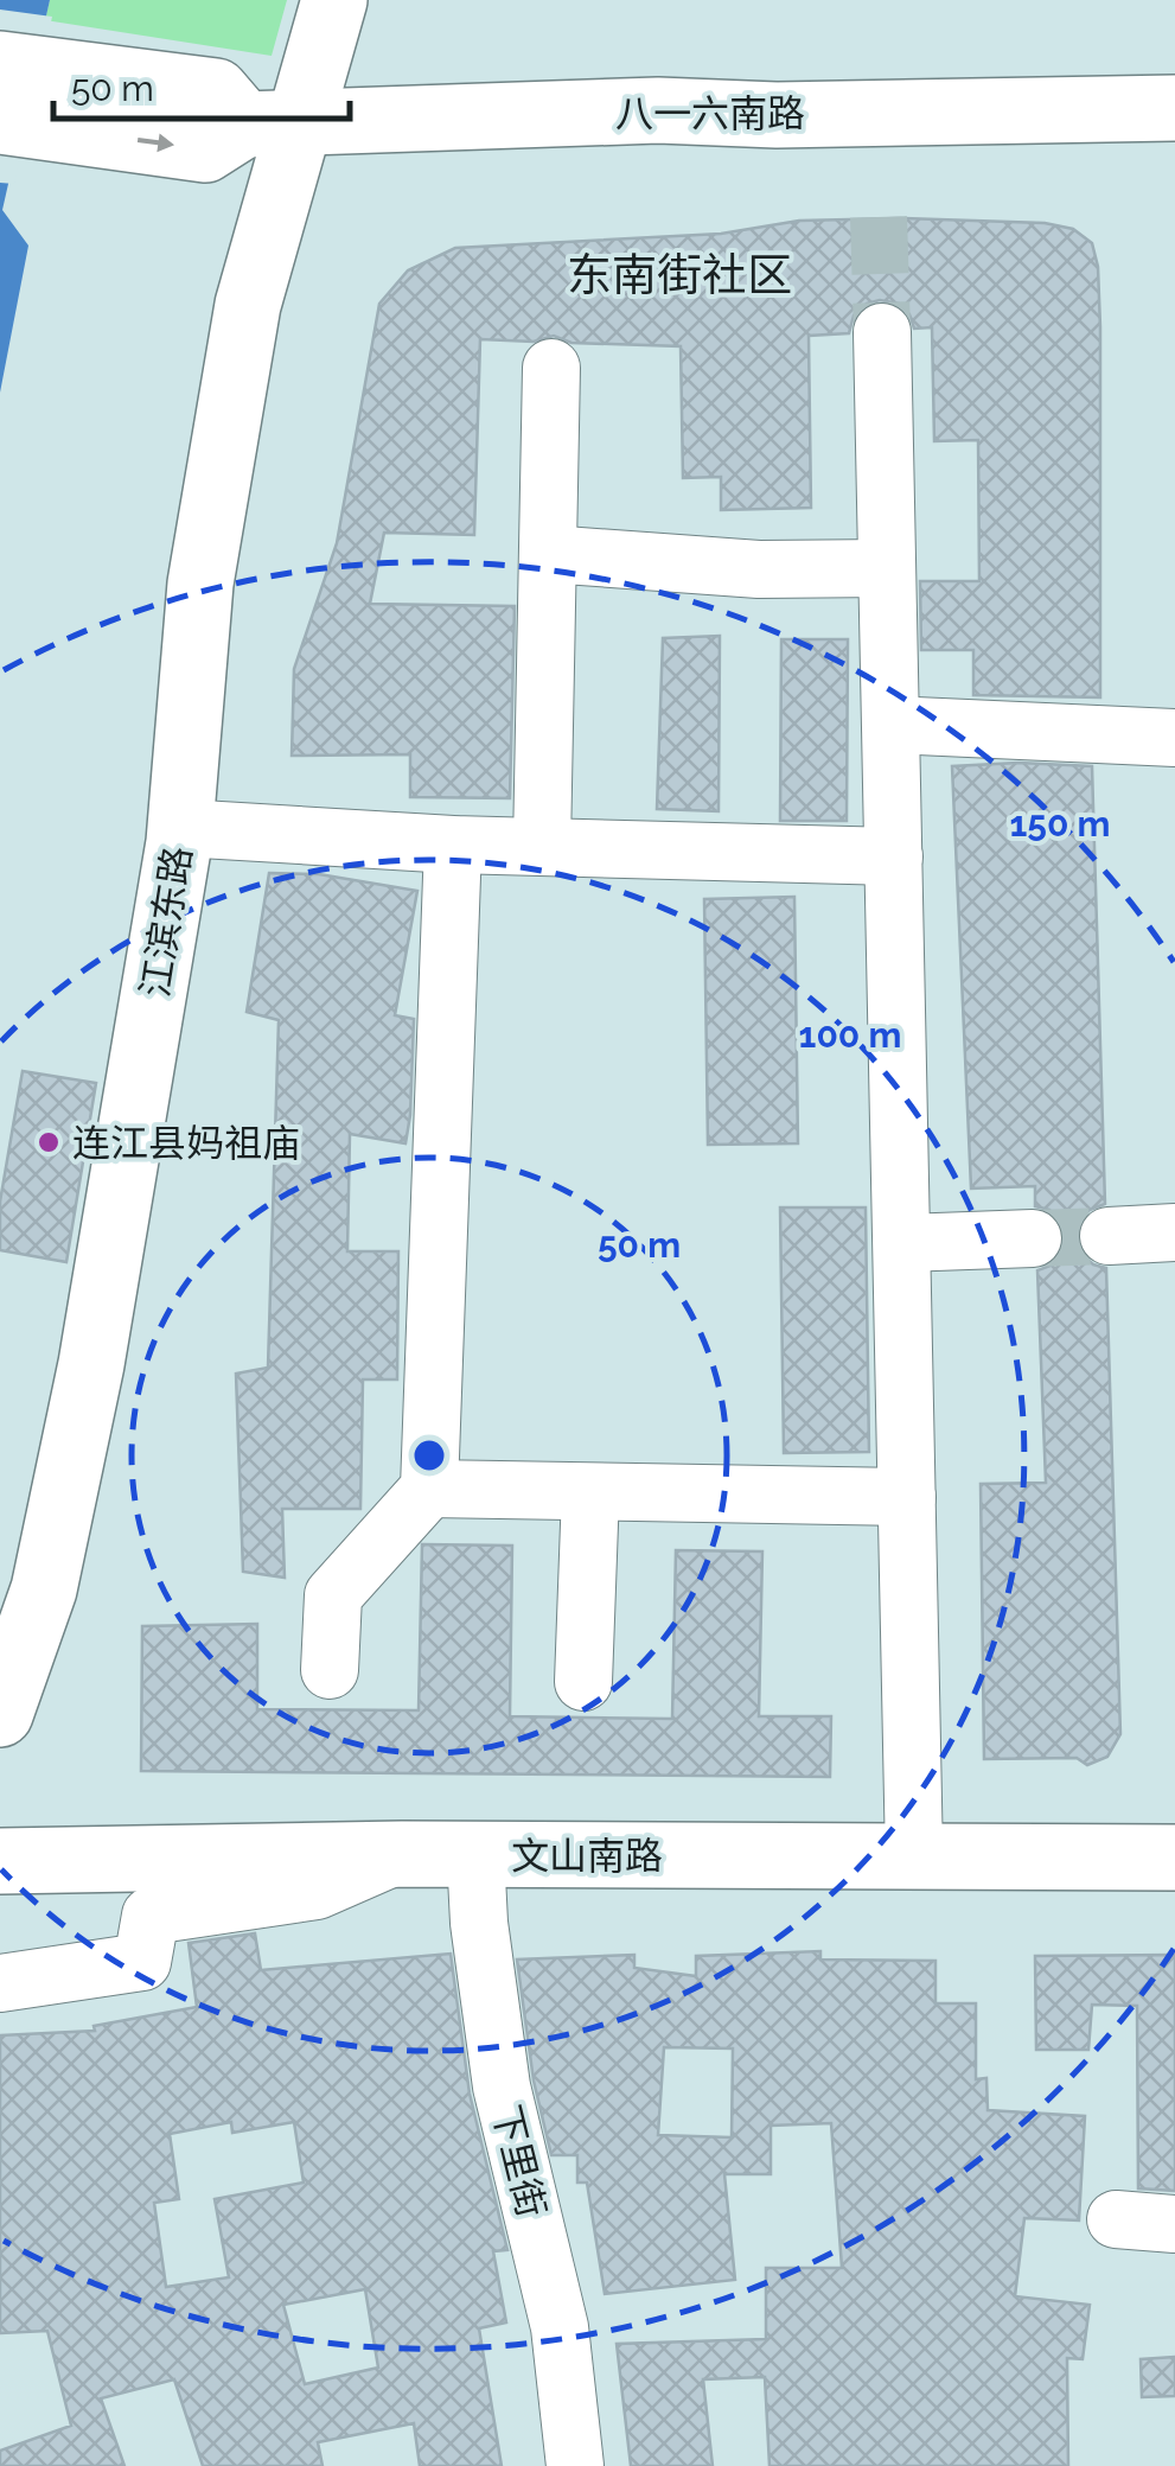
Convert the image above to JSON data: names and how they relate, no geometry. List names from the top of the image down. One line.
{"streets":{"main road":["八一六南路","江滨东路","文山南路"],"street":["下里街"]},"crossings":[["八一六南路","江滨东路"],["文山南路","下里街"]],"districts":["东南街社区"],"places":["连江县妈祖庙"],"scale_bar":"50 m","rings":["150 m","100 m","50 m"]}
